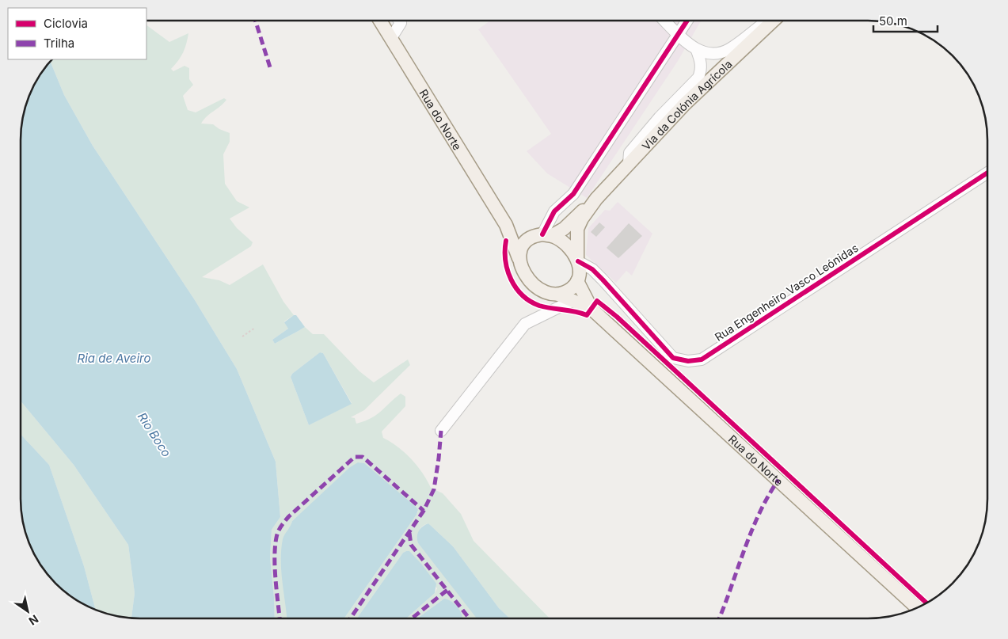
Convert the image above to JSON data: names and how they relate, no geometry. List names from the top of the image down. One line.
{"streets":{"main road":["Via da Colónia Agrícola","Rua do Norte"],"street":["Rua Engenheiro Vasco Leónidas"]},"crossings":[["Via da Colónia Agrícola","Rua do Norte"],["Via da Colónia Agrícola","Rua Engenheiro Vasco Leónidas"],["Rua do Norte","Rua Engenheiro Vasco Leónidas"]],"water":["Ria de Aveiro","Rio Boco"],"legend":["Ciclovia","Trilha"],"scale_bar":"50 m","north":"bottom right"}
